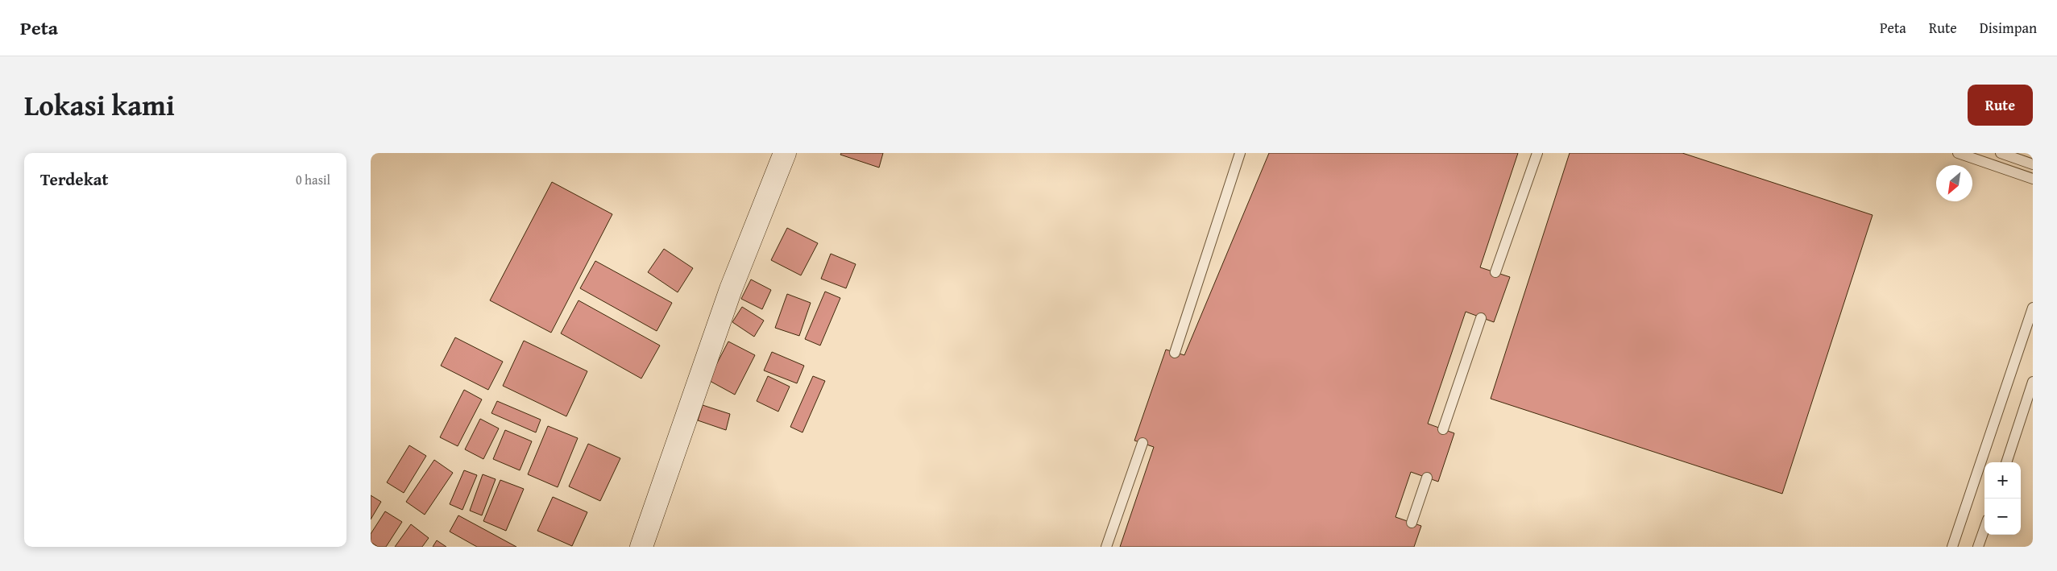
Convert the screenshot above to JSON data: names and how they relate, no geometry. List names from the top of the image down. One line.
{"north":"bottom left","page":{"header":"Peta","nav":["Peta","Rute","Disimpan"],"title":"Lokasi kami","buttons":"Rute","heading":["Terdekat","0 hasil"],"map_buttons":["+","−"]}}
